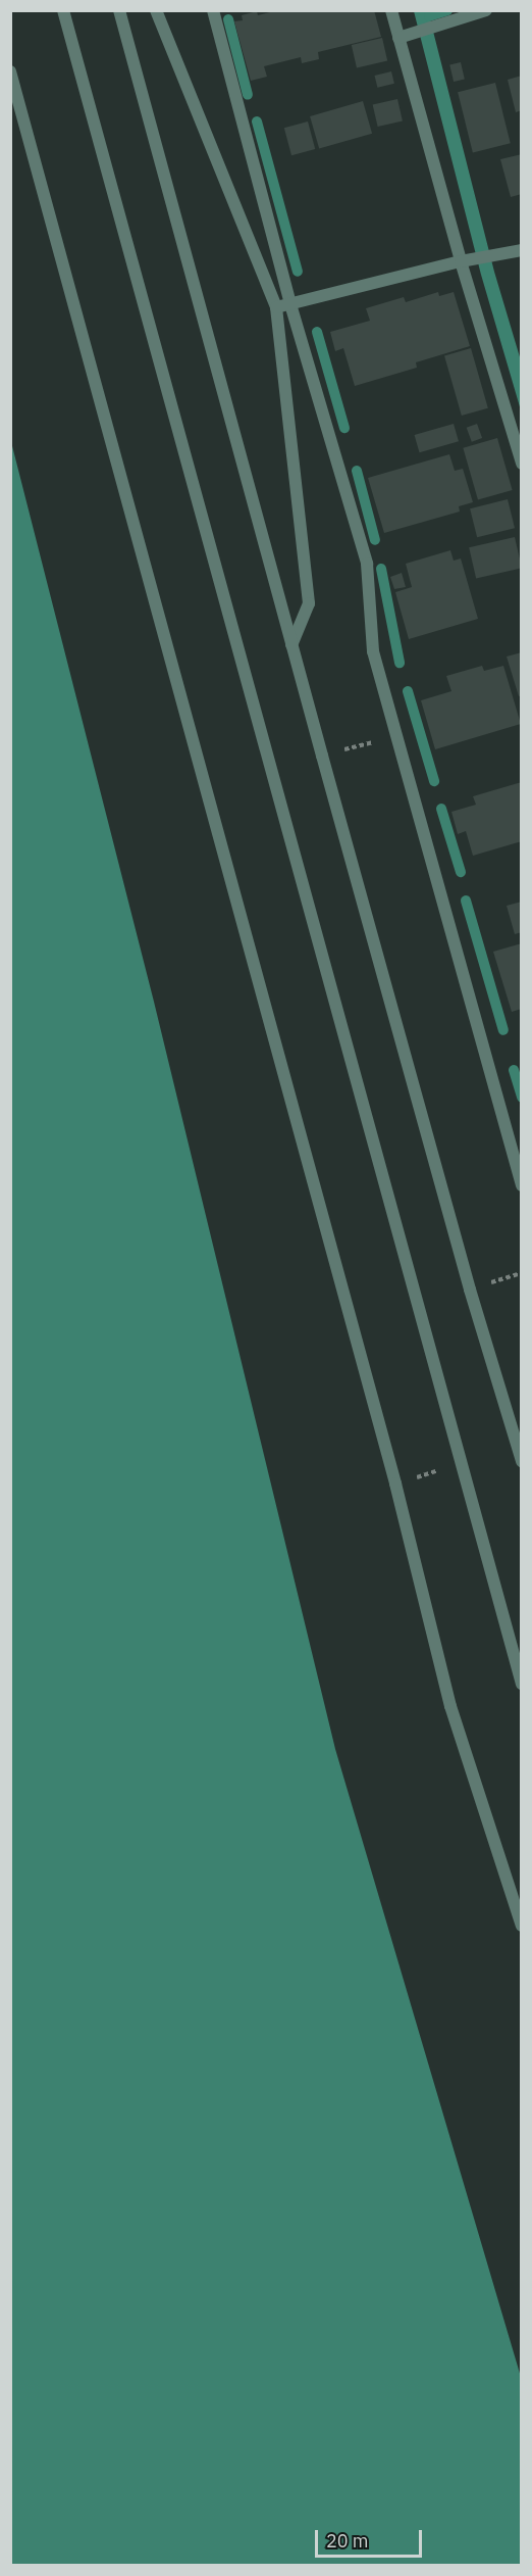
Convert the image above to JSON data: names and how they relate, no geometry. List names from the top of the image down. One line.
{"scale_bar":"20 m"}
